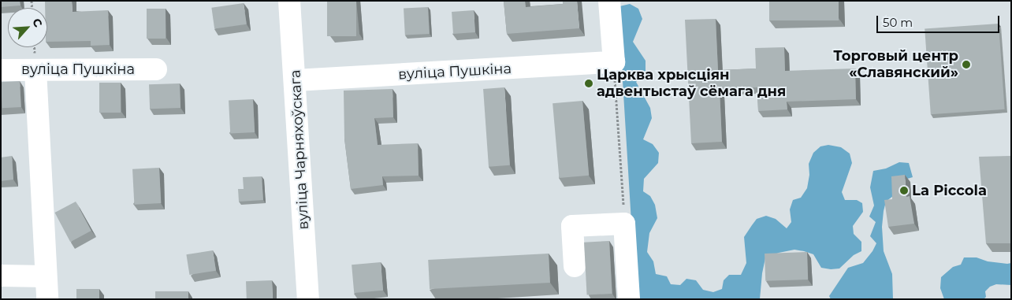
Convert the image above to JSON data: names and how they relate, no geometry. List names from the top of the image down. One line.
{"streets":{"street":["вуліца Пушкіна","вуліца Чарняхоўскага"]},"crossings":[["вуліца Пушкіна","вуліца Чарняхоўскага"]],"places":["Торговый центр «Славянский»","Царква хрысціян адвентыстаў сёмага дня","La Piccola"],"scale_bar":"50 m","north":"top right"}
